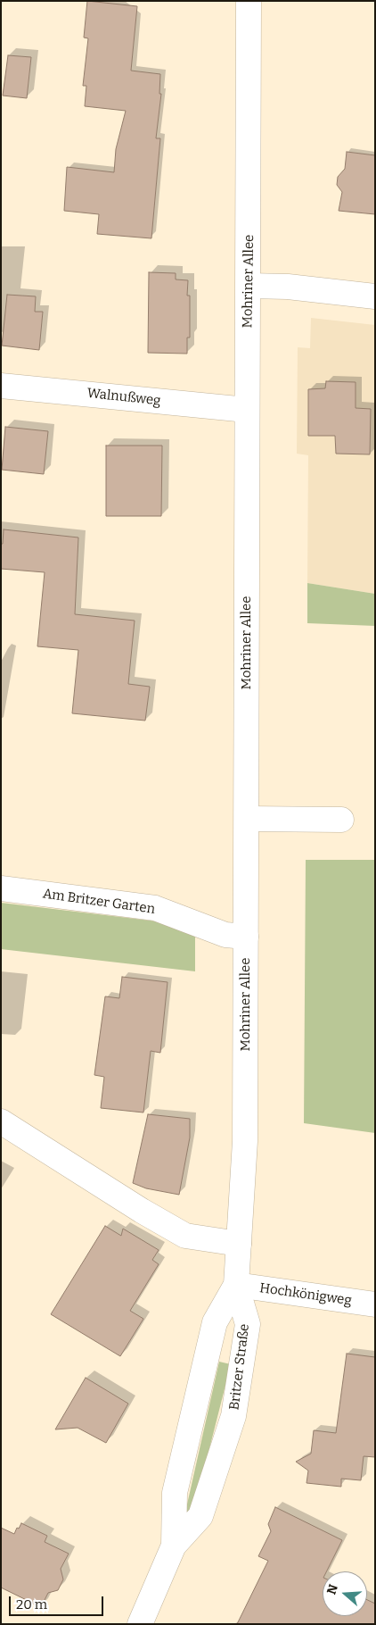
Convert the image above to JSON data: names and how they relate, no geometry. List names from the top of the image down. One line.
{"streets":{"main road":["Mohriner Allee","Walnußweg","Am Britzer Garten","Hochkönigweg","Britzer Straße"]},"crossings":[["Mohriner Allee","Walnußweg"],["Mohriner Allee","Am Britzer Garten"],["Mohriner Allee","Hochkönigweg"],["Mohriner Allee","Britzer Straße"],["Hochkönigweg","Britzer Straße"]],"scale_bar":"20 m","north":"left"}
